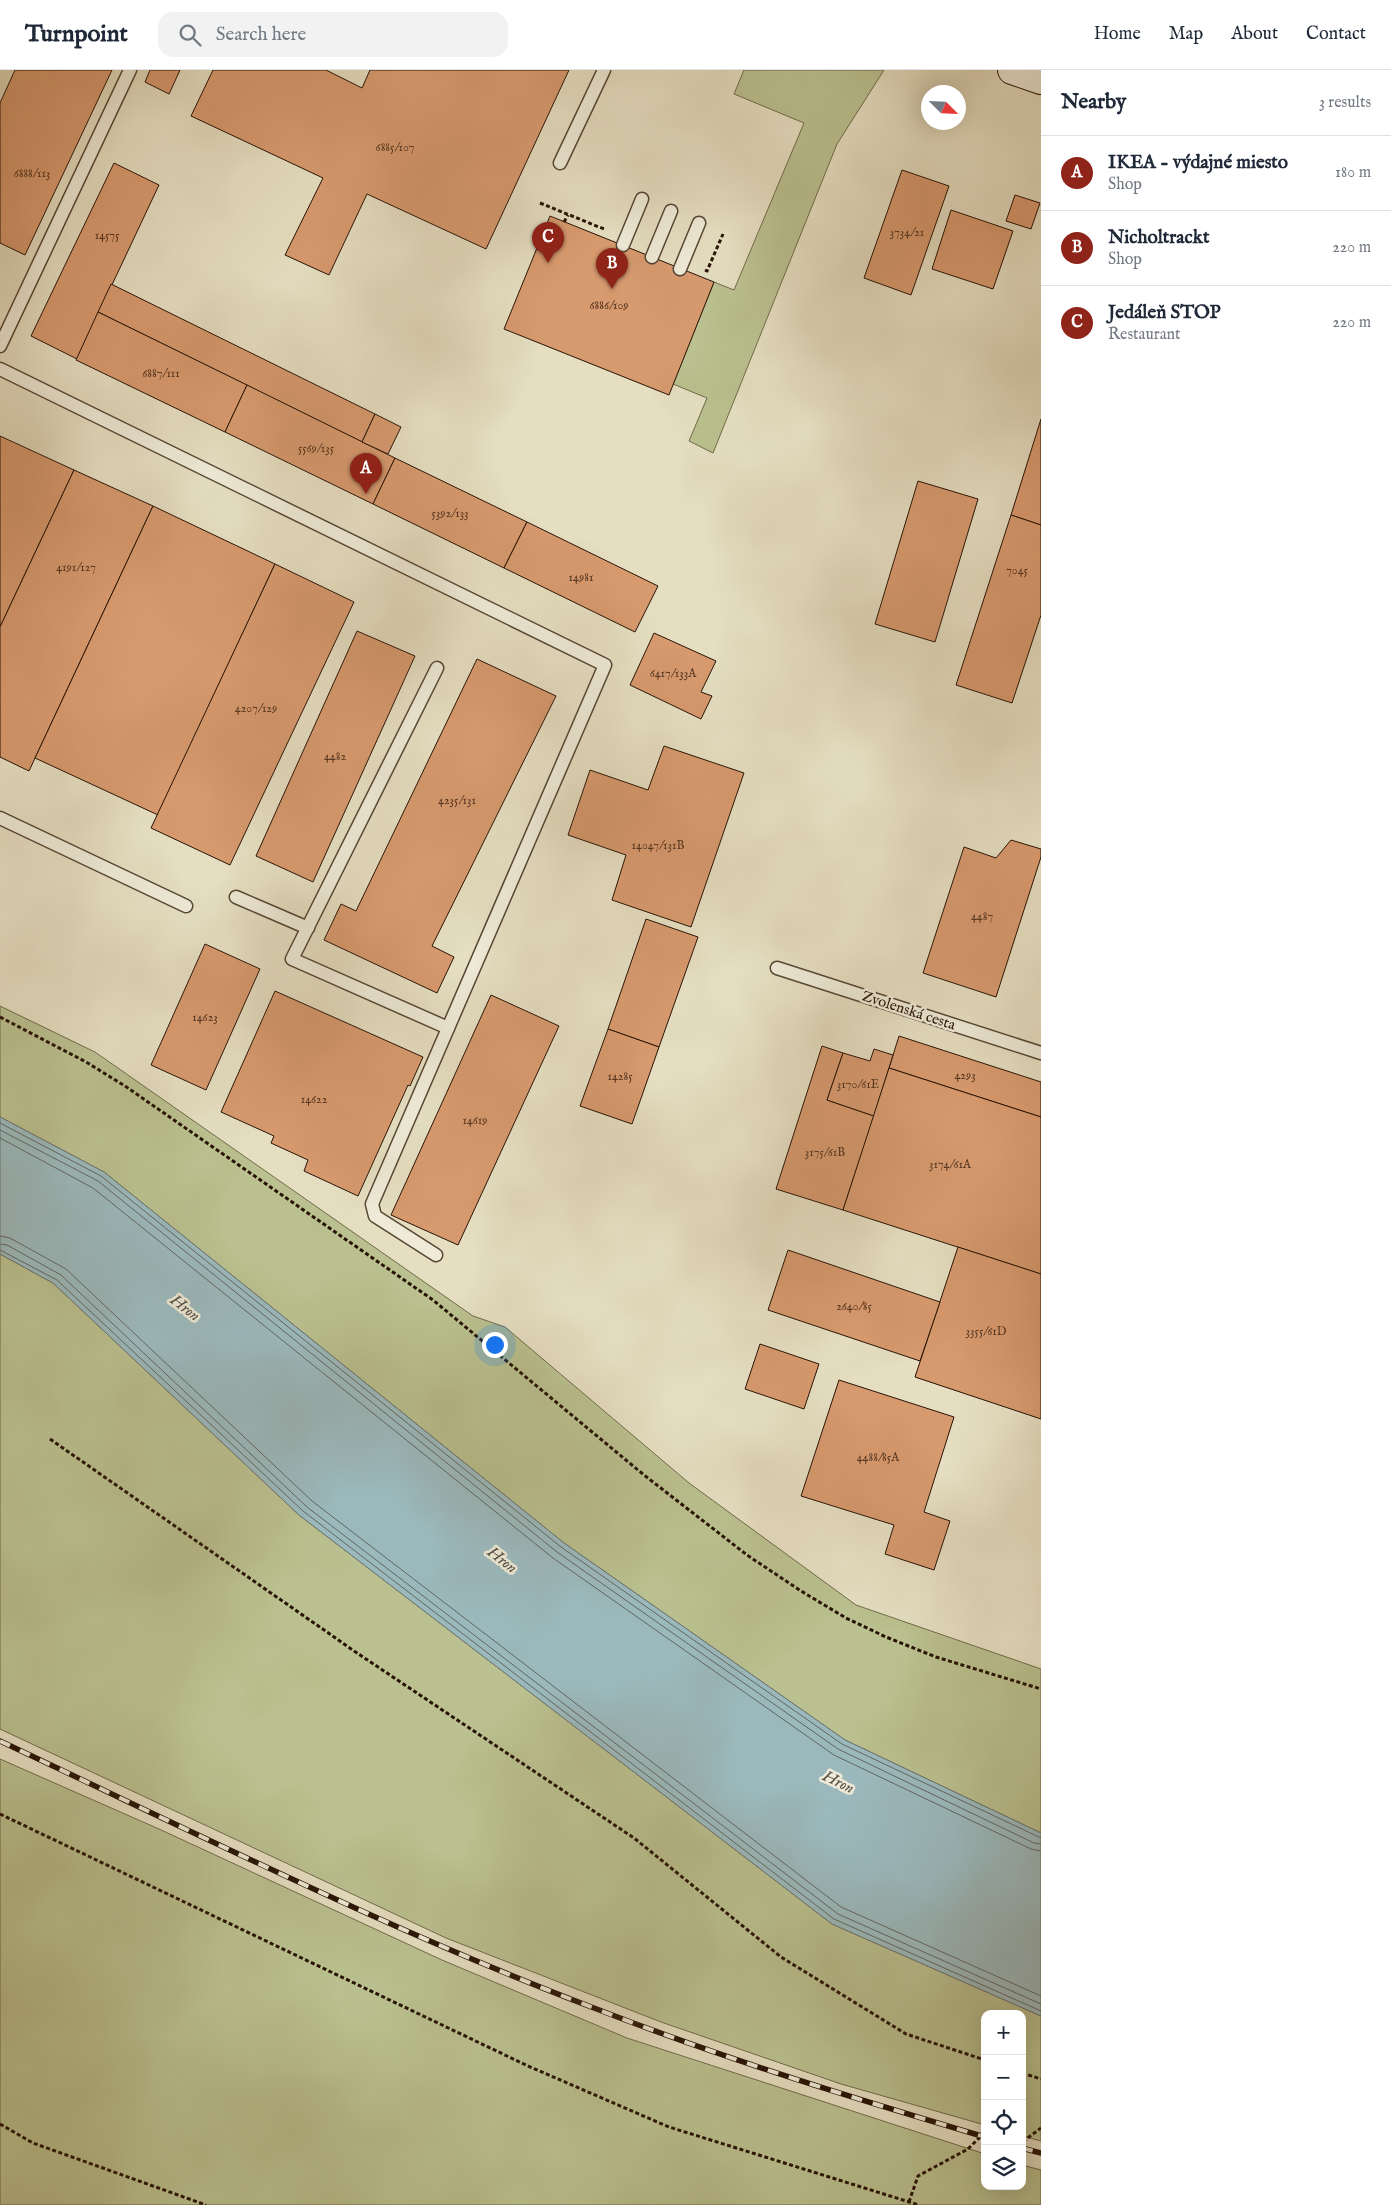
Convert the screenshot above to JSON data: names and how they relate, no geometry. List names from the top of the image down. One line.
{"streets":{"lane":["Zvolenská cesta"]},"water":["Hron"],"house_numbers":["6885/107","6888/113","3734/21","14575","6886/109","6887/111","5569/135","5392/133","4191/127","7045","14981","6417/133A","4207/129","4482","4235/131","14047/131B","4487","14623","4293","14285","3170/61E","14622","14619","3175/61B","3174/61A","2640/85","3355/61D","4488/85A"],"north":"bottom right","page":{"header":"Turnpoint","search":"Search here","nav":["Home","Map","About","Contact"],"heading":["Nearby","3 results"],"list":[{"mark":"A","name":"IKEA - výdajné miesto","note":"Shop","value":"180 m"},{"mark":"B","name":"Nicholtrackt","note":"Shop","value":"220 m"},{"mark":"C","name":"Jedáleň STOP","note":"Restaurant","value":"220 m"}],"pins":["C","B","A"],"map_buttons":["+","−"]}}
